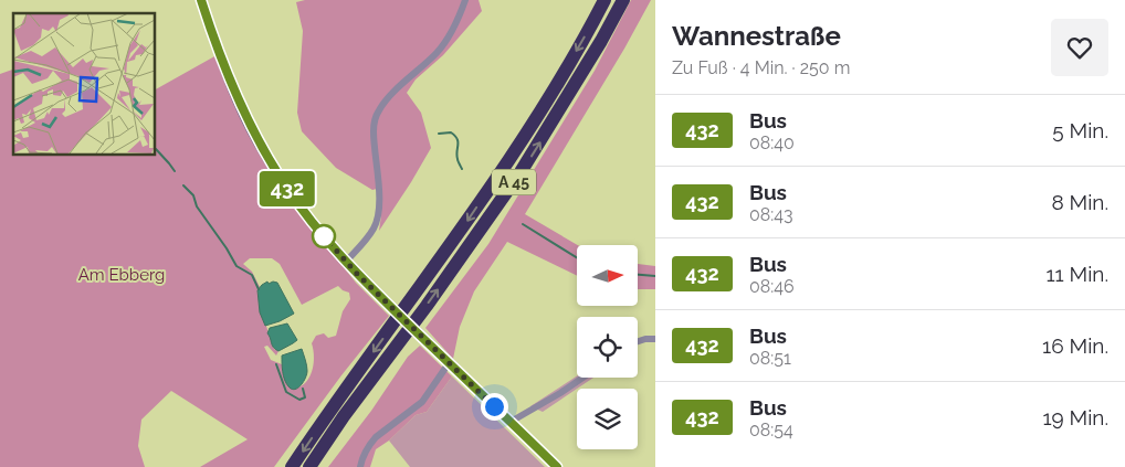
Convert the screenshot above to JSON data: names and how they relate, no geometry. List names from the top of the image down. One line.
{"streets":{"highway":["A 45"]},"parks":["Am Ebberg"],"lines":["bus line 432"],"north":"right","page":{"on_map":"432","heading":["Wannestraße","Zu Fuß · 4 Min. · 250 m"],"list":[{"mark":"432","name":"Bus","note":"08:40","value":"5 Min."},{"mark":"432","name":"Bus","note":"08:43","value":"8 Min."},{"mark":"432","name":"Bus","note":"08:46","value":"11 Min."},{"mark":"432","name":"Bus","note":"08:51","value":"16 Min."},{"mark":"432","name":"Bus","note":"08:54","value":"19 Min."}]}}
